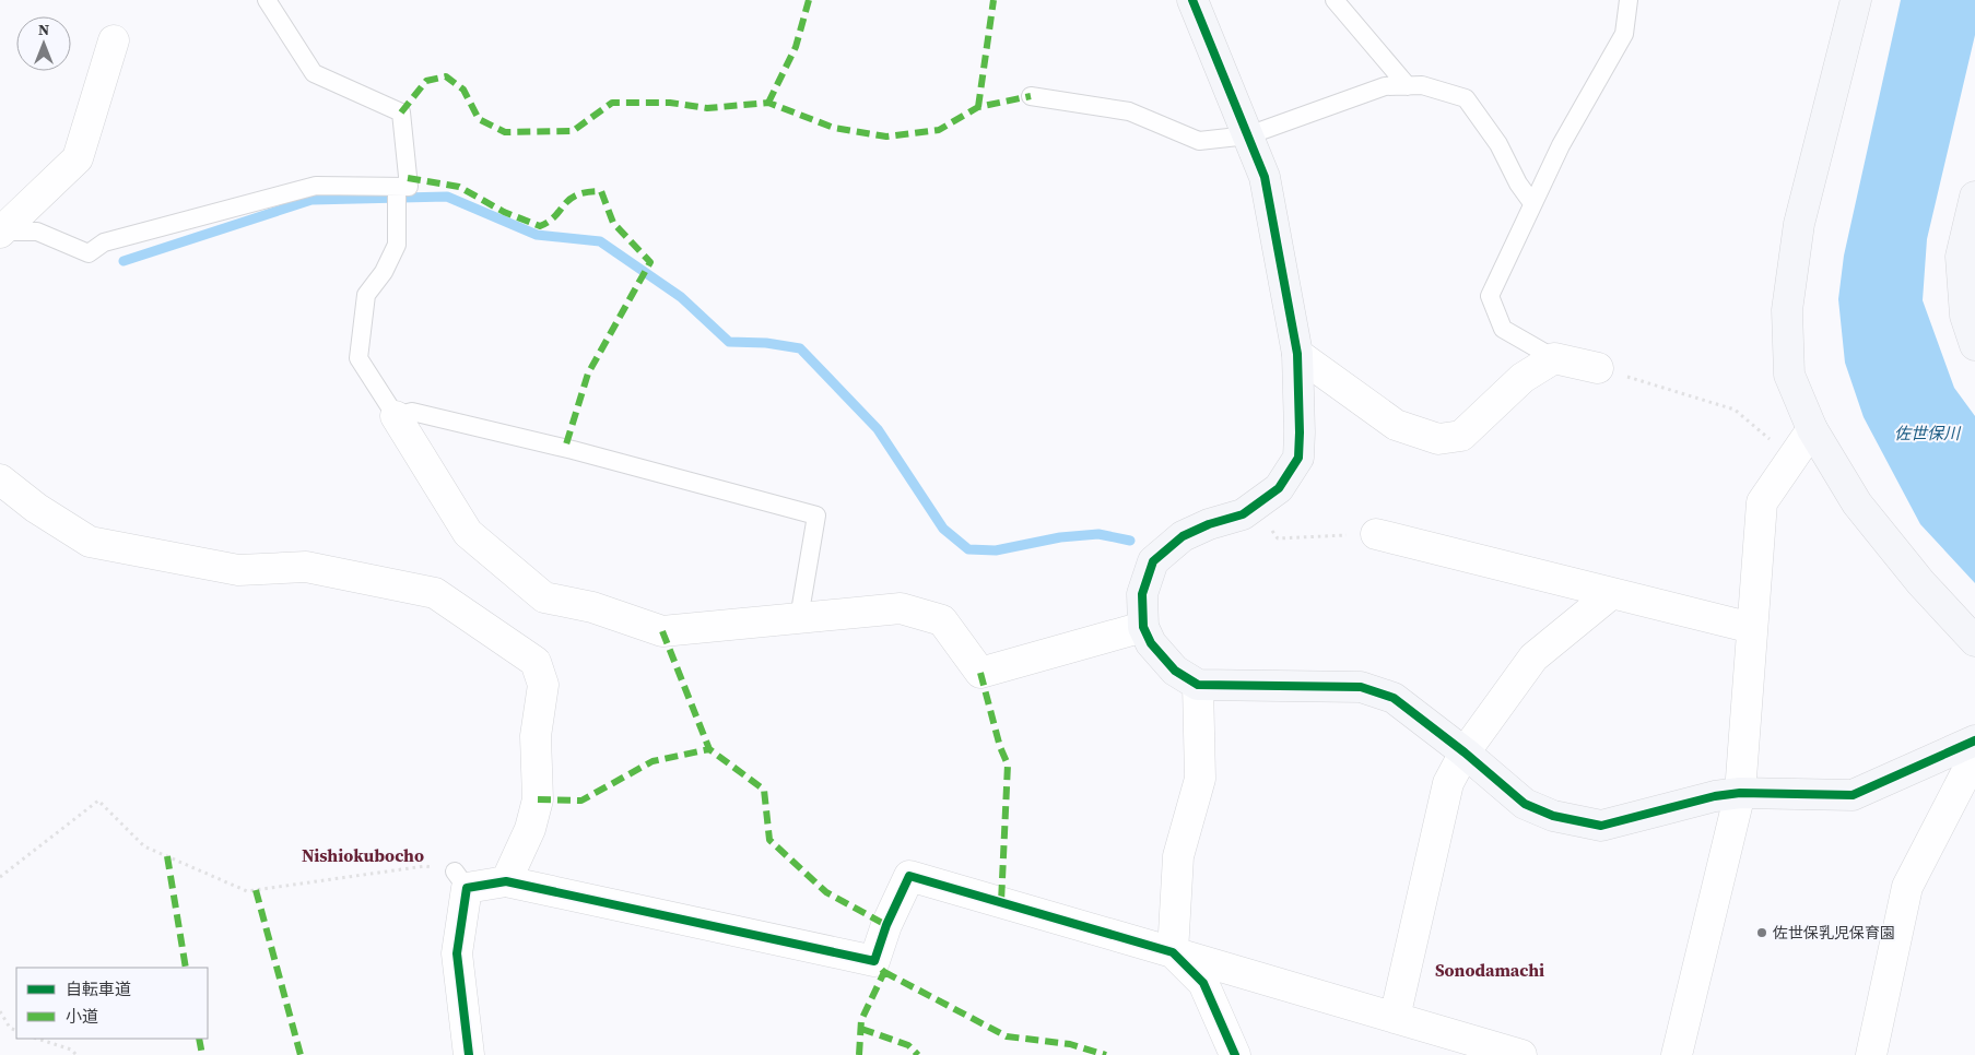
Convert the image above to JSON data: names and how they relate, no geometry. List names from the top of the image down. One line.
{"districts":["Nishiokubocho","Sonodamachi"],"water":["佐世保川"],"places":["佐世保乳児保育園"],"legend":["自転車道","小道"],"north":"top"}
